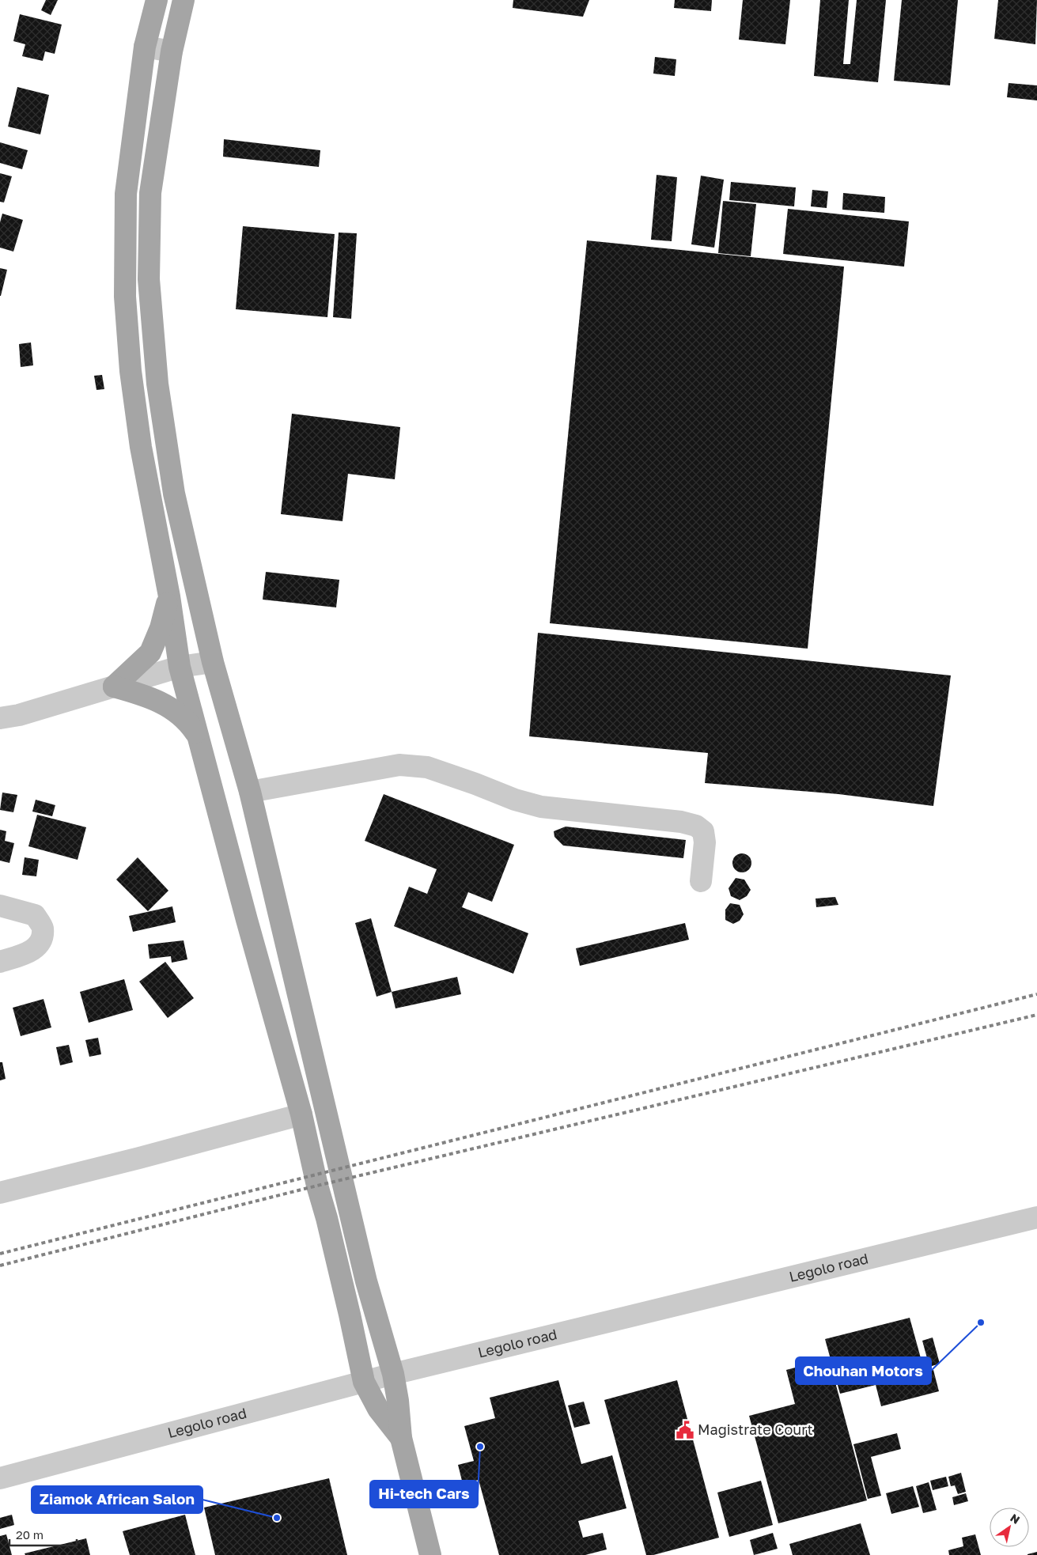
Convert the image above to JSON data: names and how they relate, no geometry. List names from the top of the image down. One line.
{"streets":{"street":["Legolo road"]},"places":{"other":["Chouhan Motors","Hi-tech Cars","Ziamok African Salon"],"public building":["Magistrate Court"]},"scale_bar":"20 m","north":"top right"}
